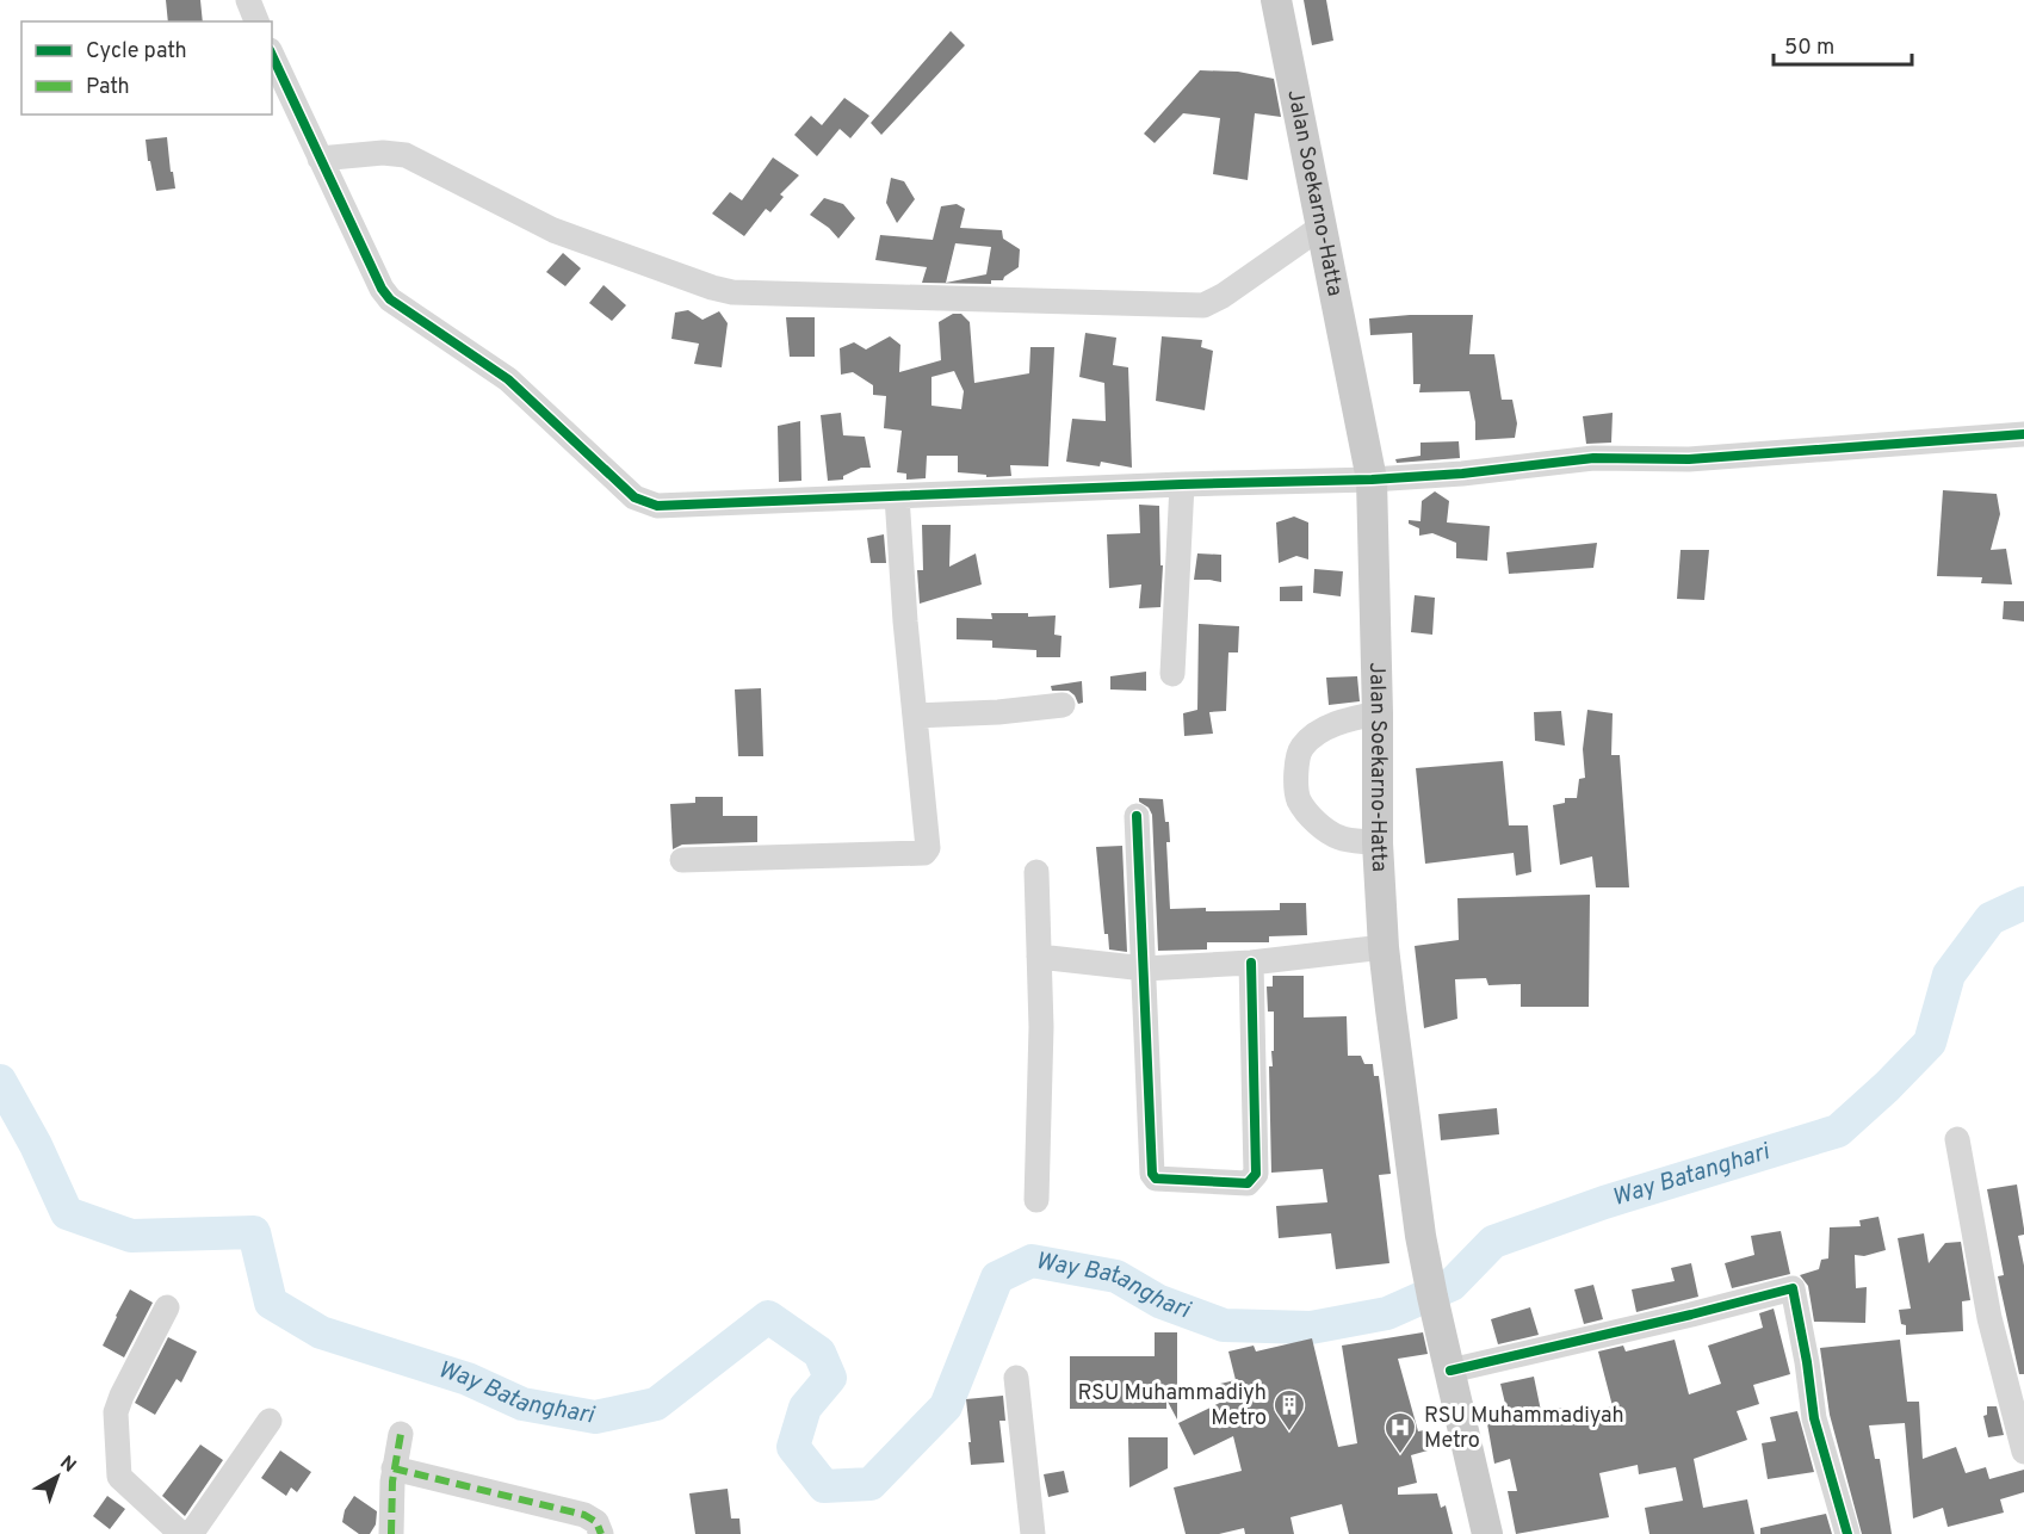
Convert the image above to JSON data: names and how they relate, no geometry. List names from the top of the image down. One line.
{"streets":{"main road":["Jalan Soekarno-Hatta"]},"water":["Way Batanghari"],"places":{"building":["RSU Muhammadiyh Metro"],"hospital":["RSU Muhammadiyah Metro"]},"legend":["Cycle path","Path"],"scale_bar":"50 m","north":"top right"}
